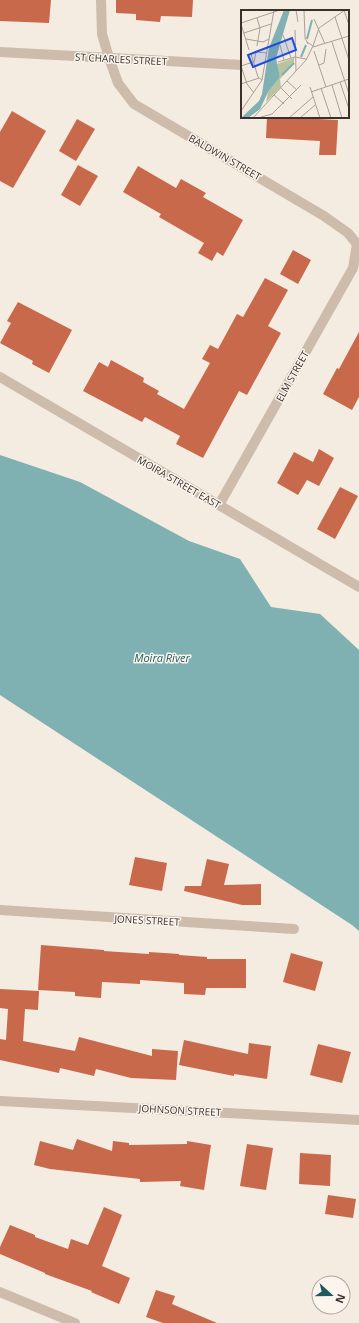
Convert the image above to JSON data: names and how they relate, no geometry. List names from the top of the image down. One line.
{"streets":{"street":["ST CHARLES STREET","BALDWIN STREET","ELM STREET","MOIRA STREET EAST","JONES STREET","JOHNSON STREET"]},"crossings":[["ST CHARLES STREET","BALDWIN STREET"],["BALDWIN STREET","ELM STREET"],["ELM STREET","MOIRA STREET EAST"]],"water":["Moira River"],"north":"right"}
